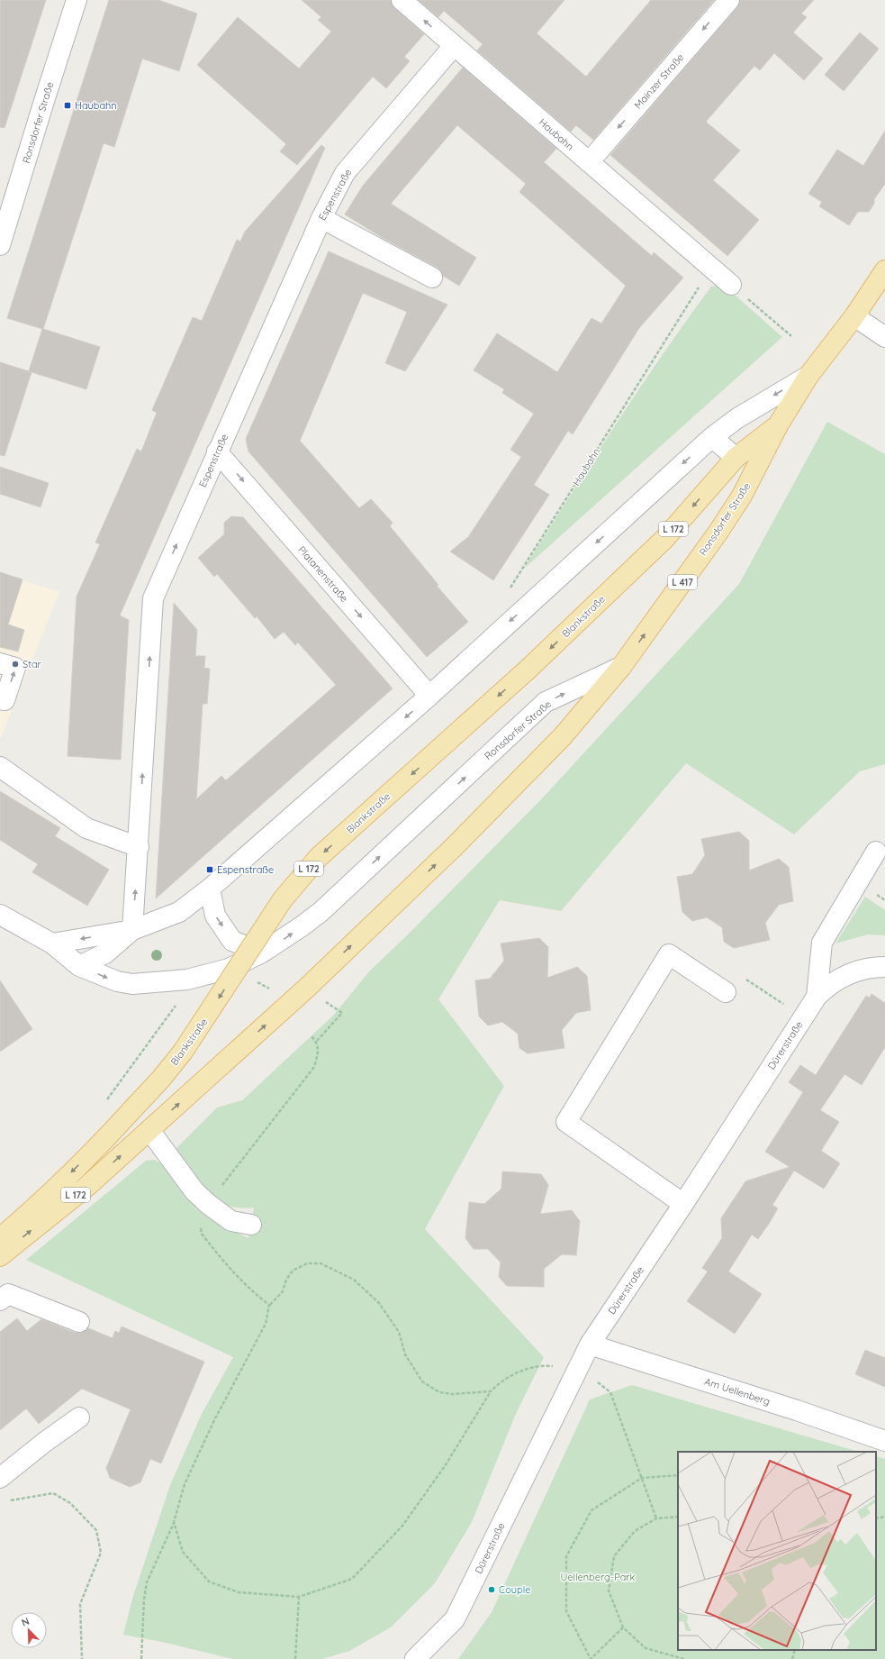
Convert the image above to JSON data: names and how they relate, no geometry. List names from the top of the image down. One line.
{"streets":{"main road":["Ronsdorfer Straße","L 172","L 417","Blankstraße"],"street":["Mainzer Straße","Haubahn","Espenstraße","Platanenstraße","Dürerstraße","Am Uellenberg"]},"crossings":[["Mainzer Straße","Haubahn"],["Ronsdorfer Straße","Espenstraße"],["Ronsdorfer Straße","L 172"],["Ronsdorfer Straße","Platanenstraße"],["Ronsdorfer Straße","L 417"],["Ronsdorfer Straße","Blankstraße"],["Haubahn","Espenstraße"],["Espenstraße","Platanenstraße"],["Espenstraße","L 417"],["Dürerstraße","Am Uellenberg"]],"one_way":["Mainzer Straße","Espenstraße","Platanenstraße"],"parks":["Uellenberg-Park"],"places":{"transit":["Haubahn","Espenstraße"],"other":["Star","Couple"]},"north":"top left"}
